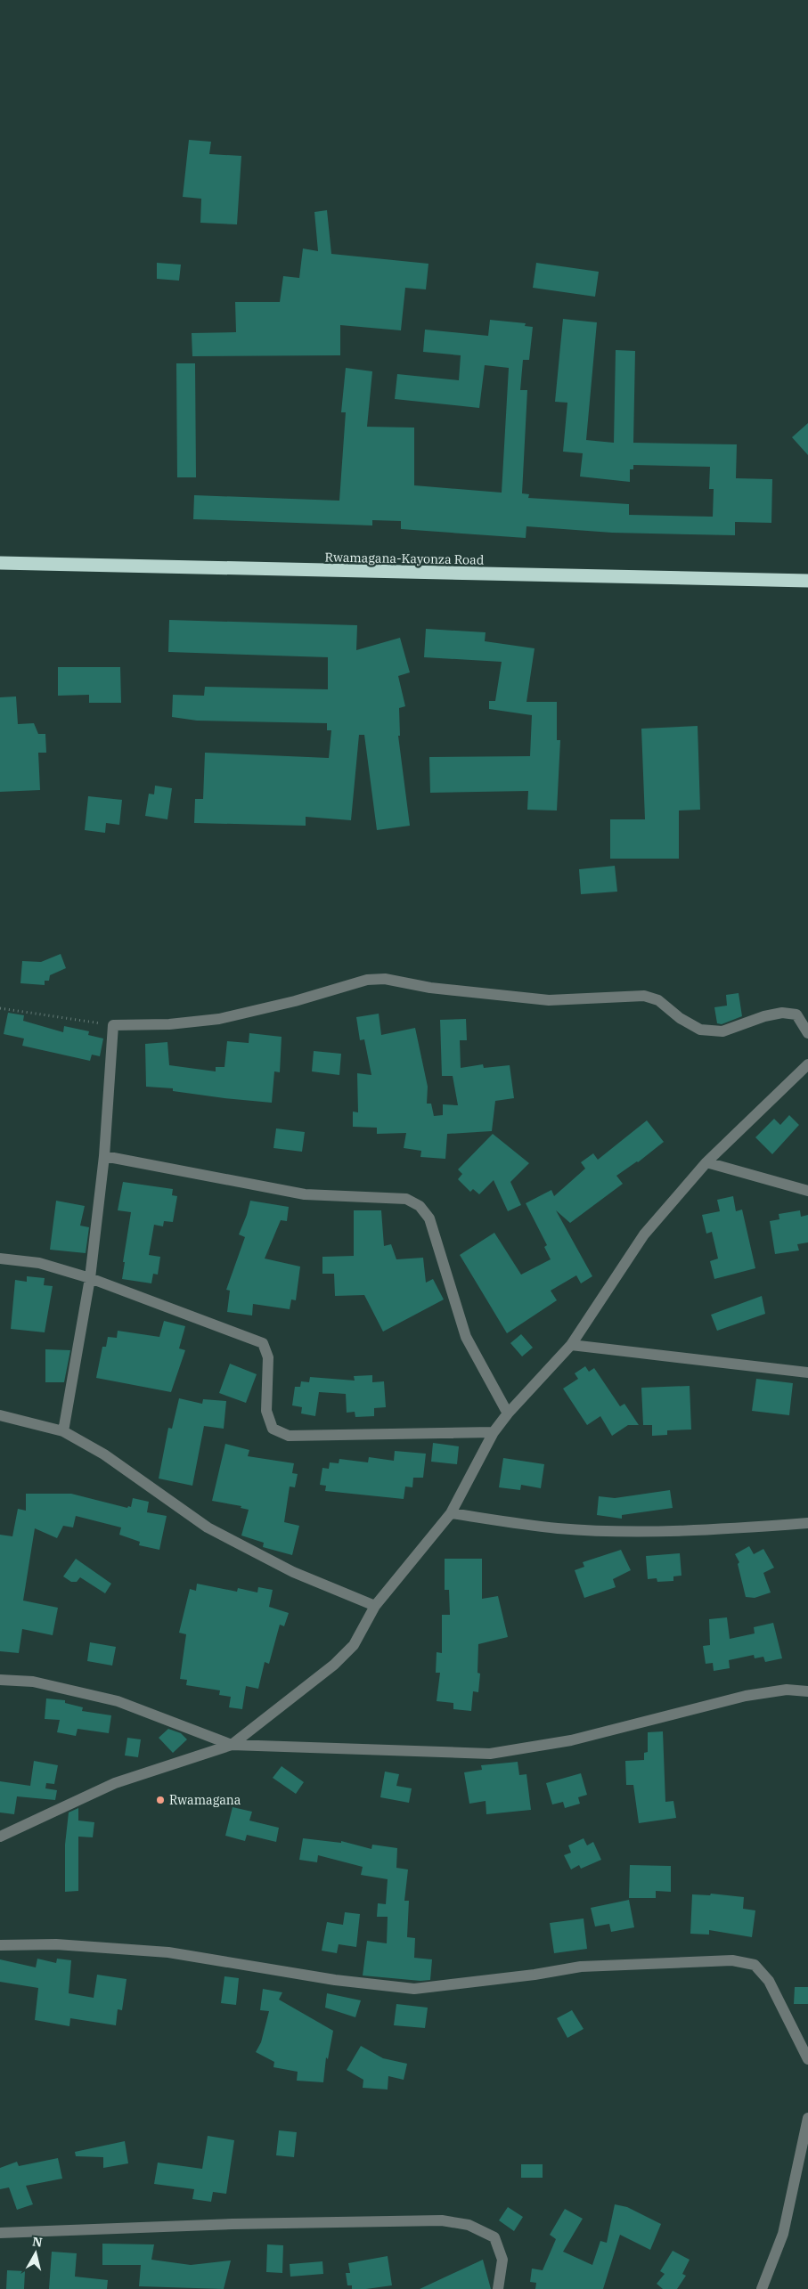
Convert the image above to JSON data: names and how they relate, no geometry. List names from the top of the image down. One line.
{"streets":{"highway":["Rwamagana-Kayonza Road"]},"places":["Rwamagana"],"north":"top"}
